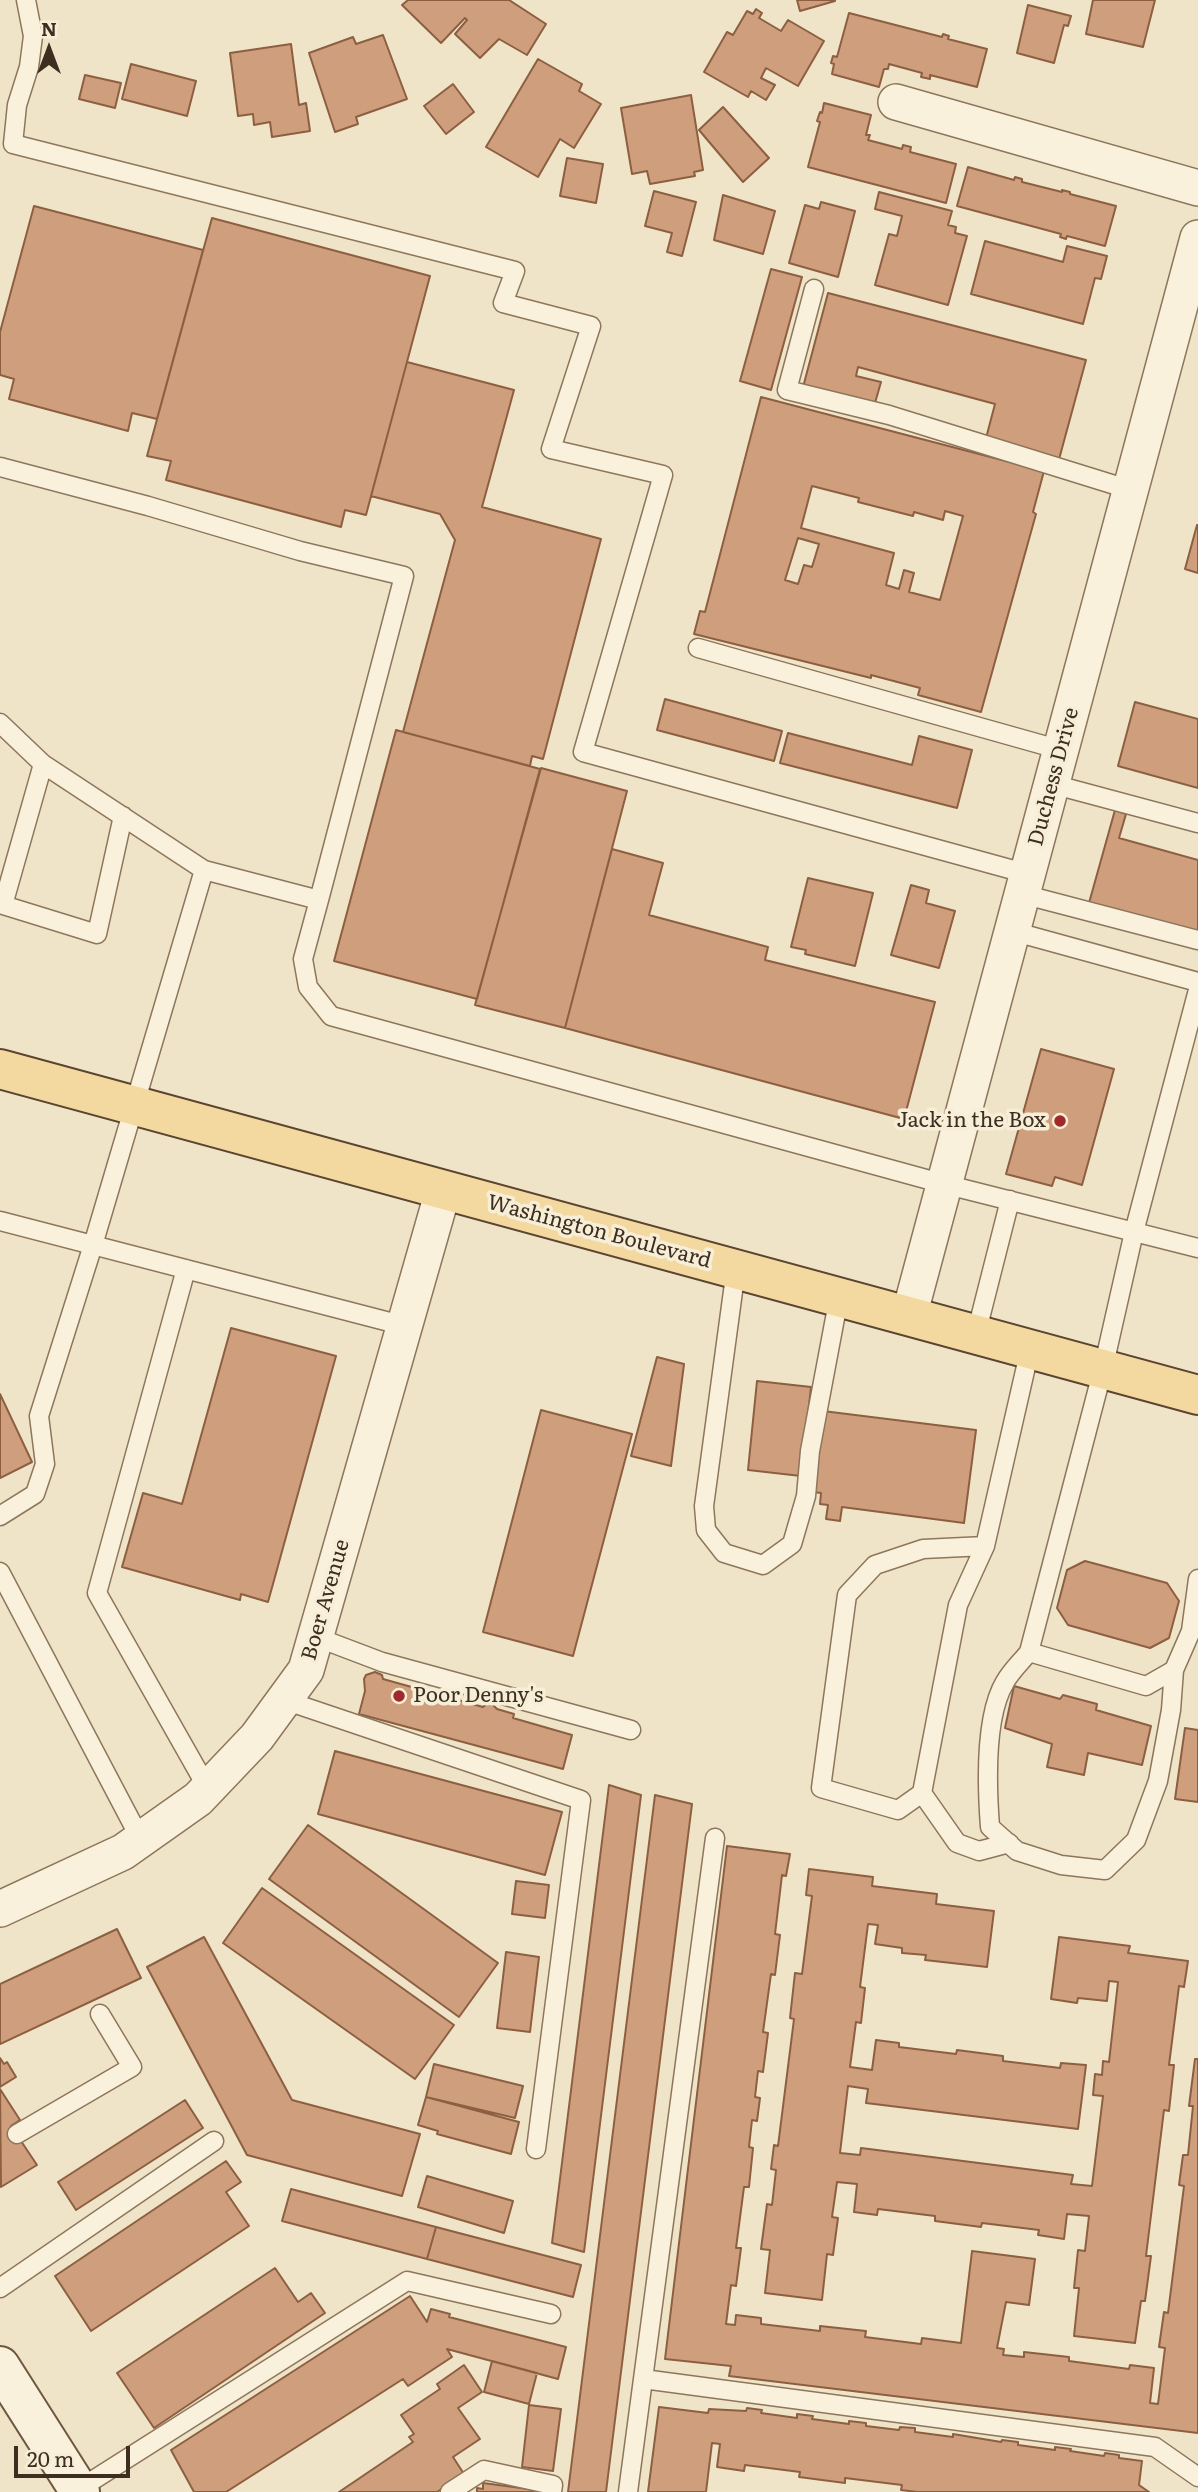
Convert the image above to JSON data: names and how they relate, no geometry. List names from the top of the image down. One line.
{"streets":{"main road":["Washington Boulevard"],"street":["Duchess Drive","Boer Avenue"]},"crossings":[["Duchess Drive","Washington Boulevard"],["Washington Boulevard","Boer Avenue"]],"places":["Jack in the Box","Poor Denny's"],"scale_bar":"20 m","north":"top"}
